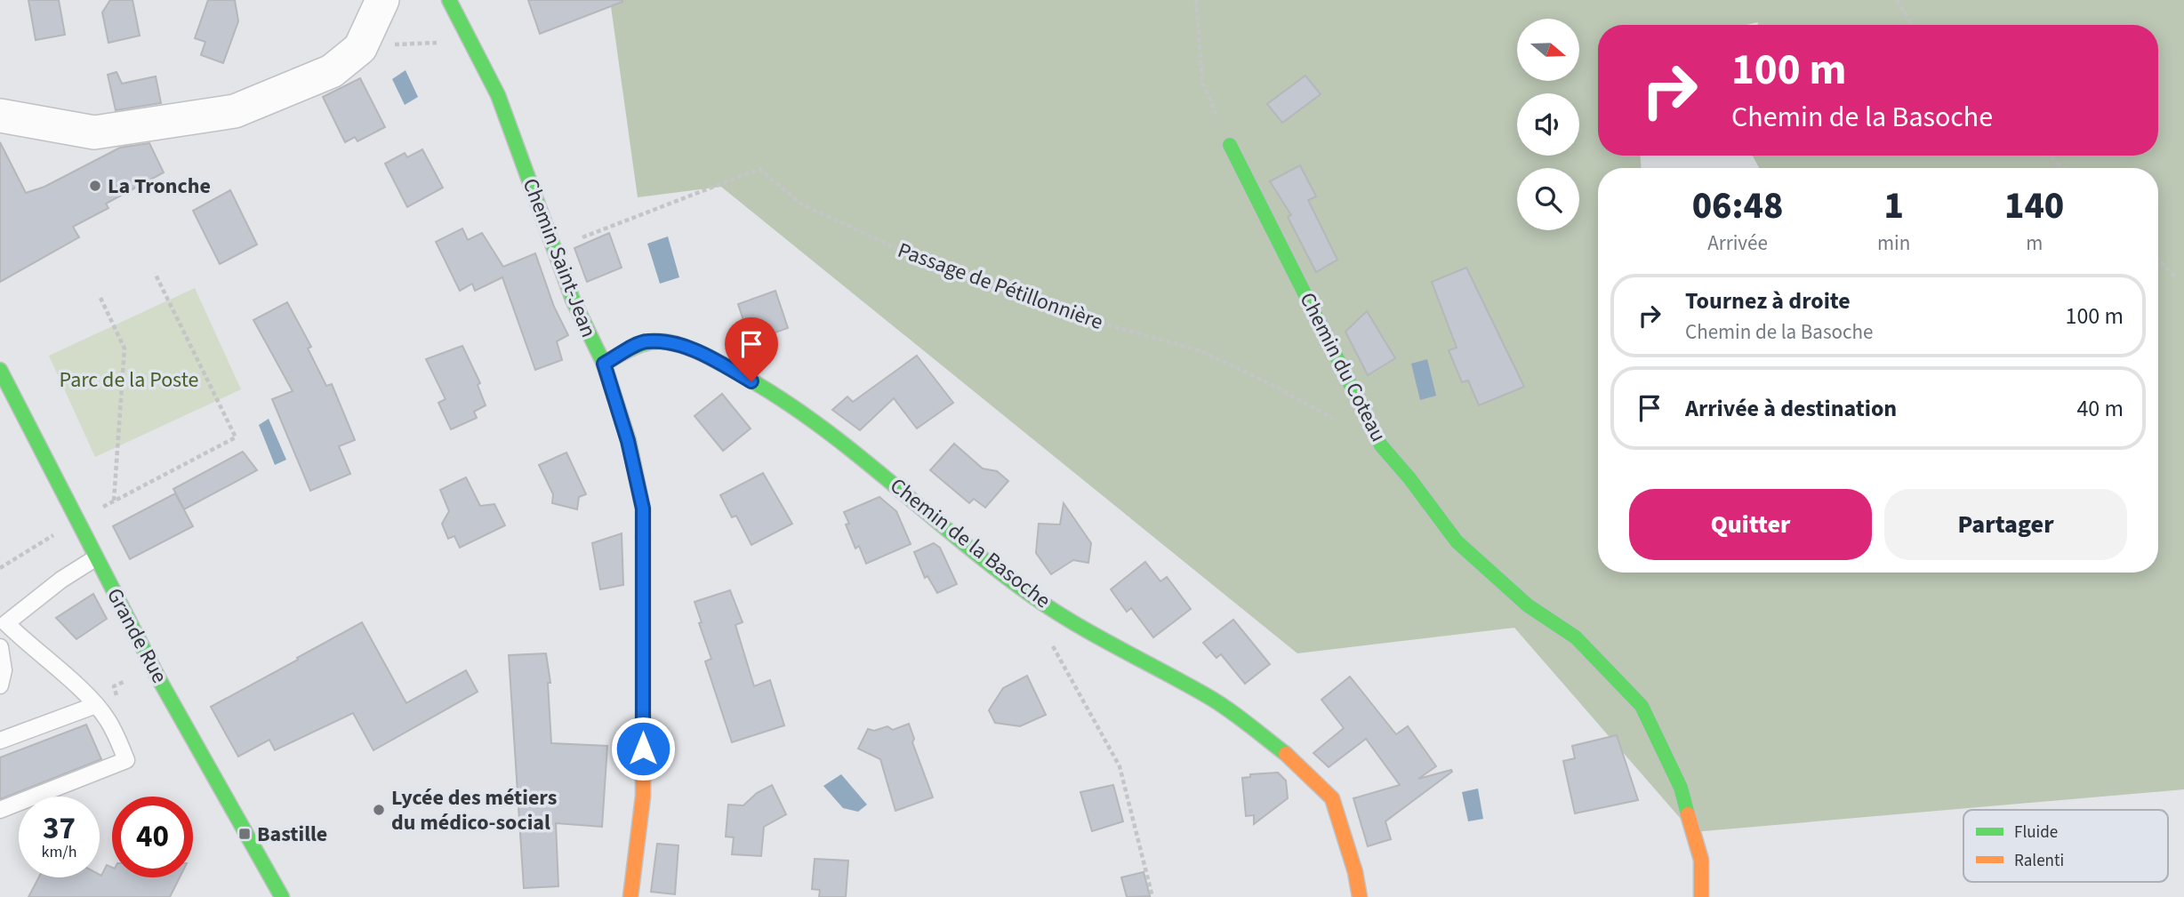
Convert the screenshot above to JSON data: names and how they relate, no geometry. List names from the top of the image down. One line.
{"streets":{"street":["Chemin Saint-Jean","Chemin du Coteau","Chemin de la Basoche","Grande Rue"],"path":["Passage de Pétillonnière"]},"crossings":[["Chemin Saint-Jean","Passage de Pétillonnière"],["Chemin Saint-Jean","Chemin de la Basoche"]],"parks":["Parc de la Poste"],"places":{"other":["La Tronche","Lycée des métiers du médico-social"],"transit":["Bastille"]},"legend":["Fluide","Ralenti"],"north":"right","page":{"turn":["100 m","Chemin de la Basoche"],"eta":["06:48","Arrivée","1","min","140","m"],"list":[{"name":"Tournez à droite","note":"Chemin de la Basoche","value":"100 m"},{"name":"Arrivée à destination","value":"40 m"}],"buttons":["Quitter","Partager"],"speed":"37 km/h","limit":"40"}}
